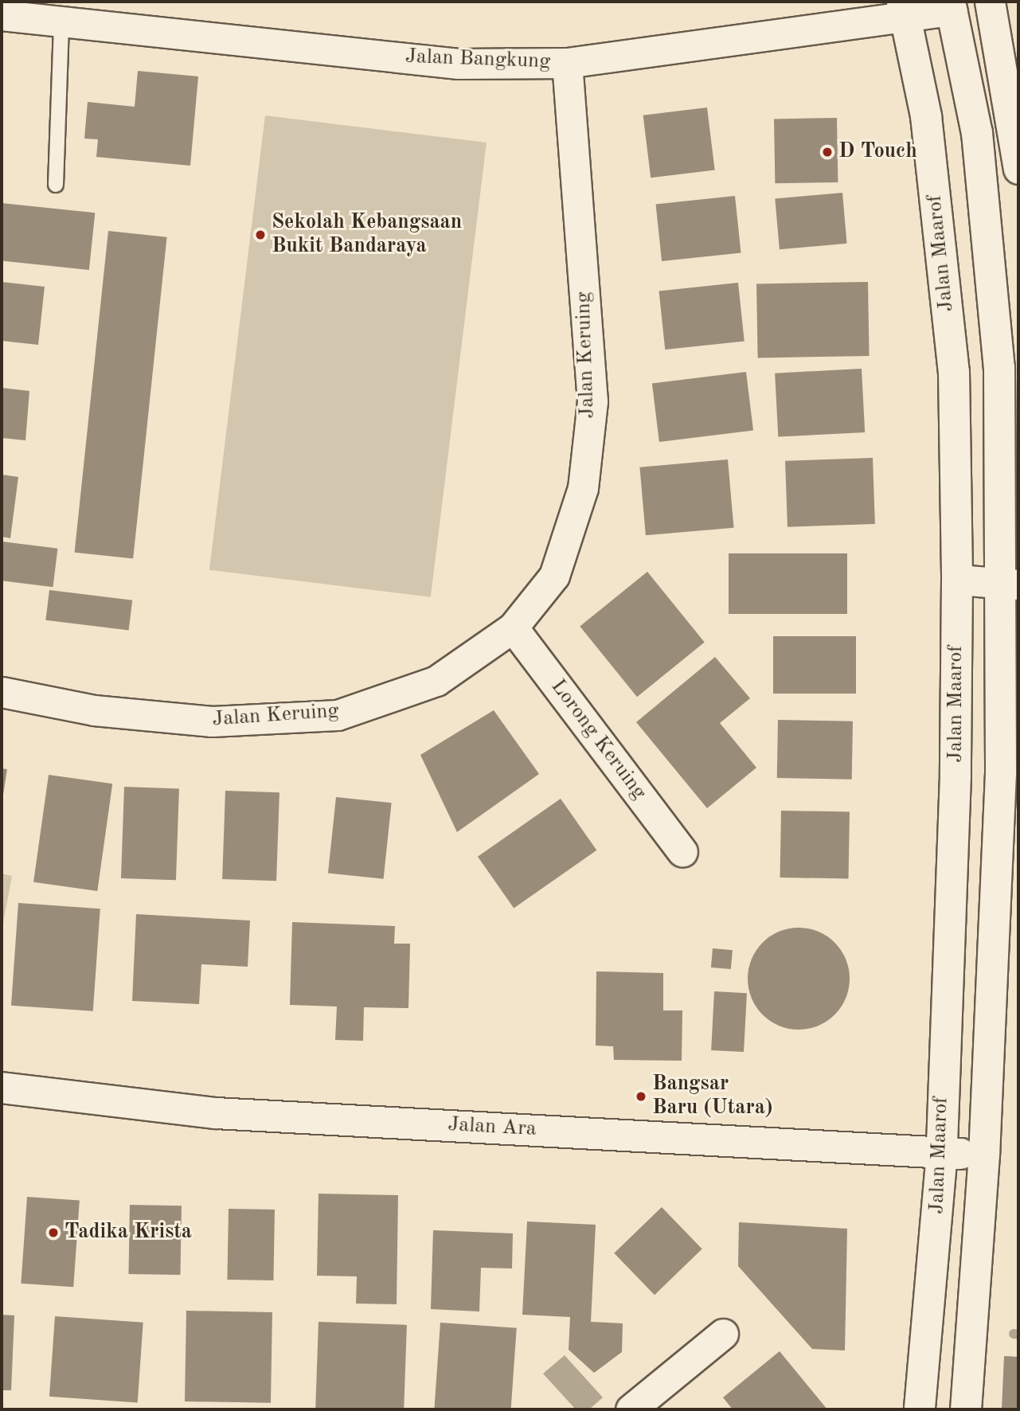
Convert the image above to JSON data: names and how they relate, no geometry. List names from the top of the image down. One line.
{"streets":{"main road":["Jalan Maarof","Jalan Ara"],"street":["Jalan Bangkung","Jalan Keruing","Lorong Keruing"]},"crossings":[["Jalan Bangkung","Jalan Maarof"],["Jalan Bangkung","Jalan Keruing"],["Jalan Maarof","Jalan Ara"],["Jalan Keruing","Lorong Keruing"]],"places":["D Touch","Sekolah Kebangsaan Bukit Bandaraya","Bangsar Baru (Utara)","Tadika Krista"]}
